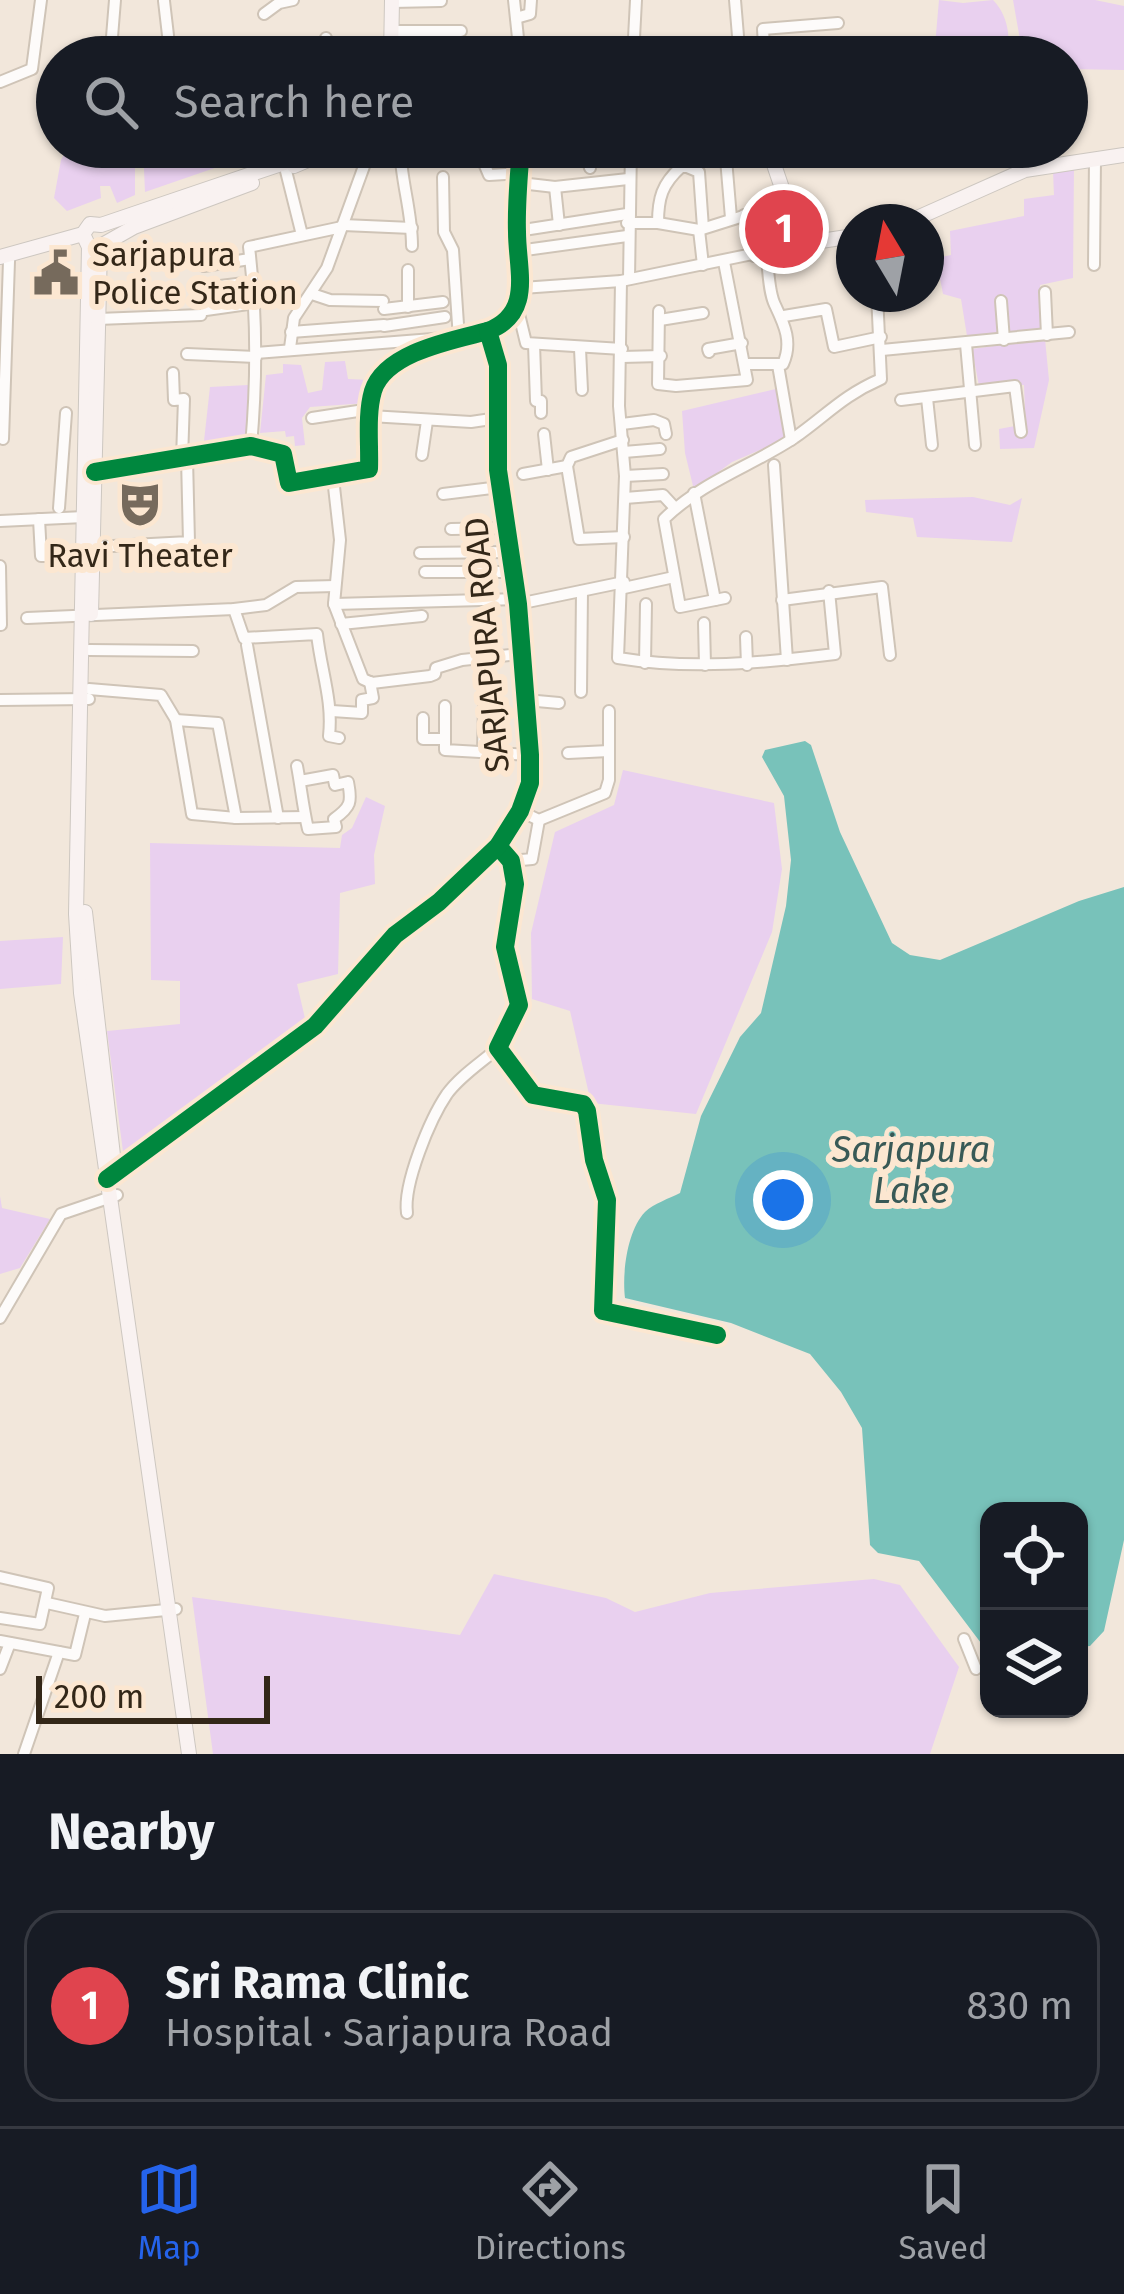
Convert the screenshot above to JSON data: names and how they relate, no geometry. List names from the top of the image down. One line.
{"streets":{"street":["SARJAPURA ROAD"]},"water":["Sarjapura Lake"],"places":{"public building":["Sarjapura Police Station"],"theatre":["Ravi Theater"]},"scale_bar":"200 m","north":"top","page":{"search":"Search here","pins":"1","scale":"200 m","heading":"Nearby","list":[{"mark":"1","name":"Sri Rama Clinic","note":"Hospital · Sarjapura Road","value":"830 m"}],"nav":["Map","Directions","Saved"]}}
